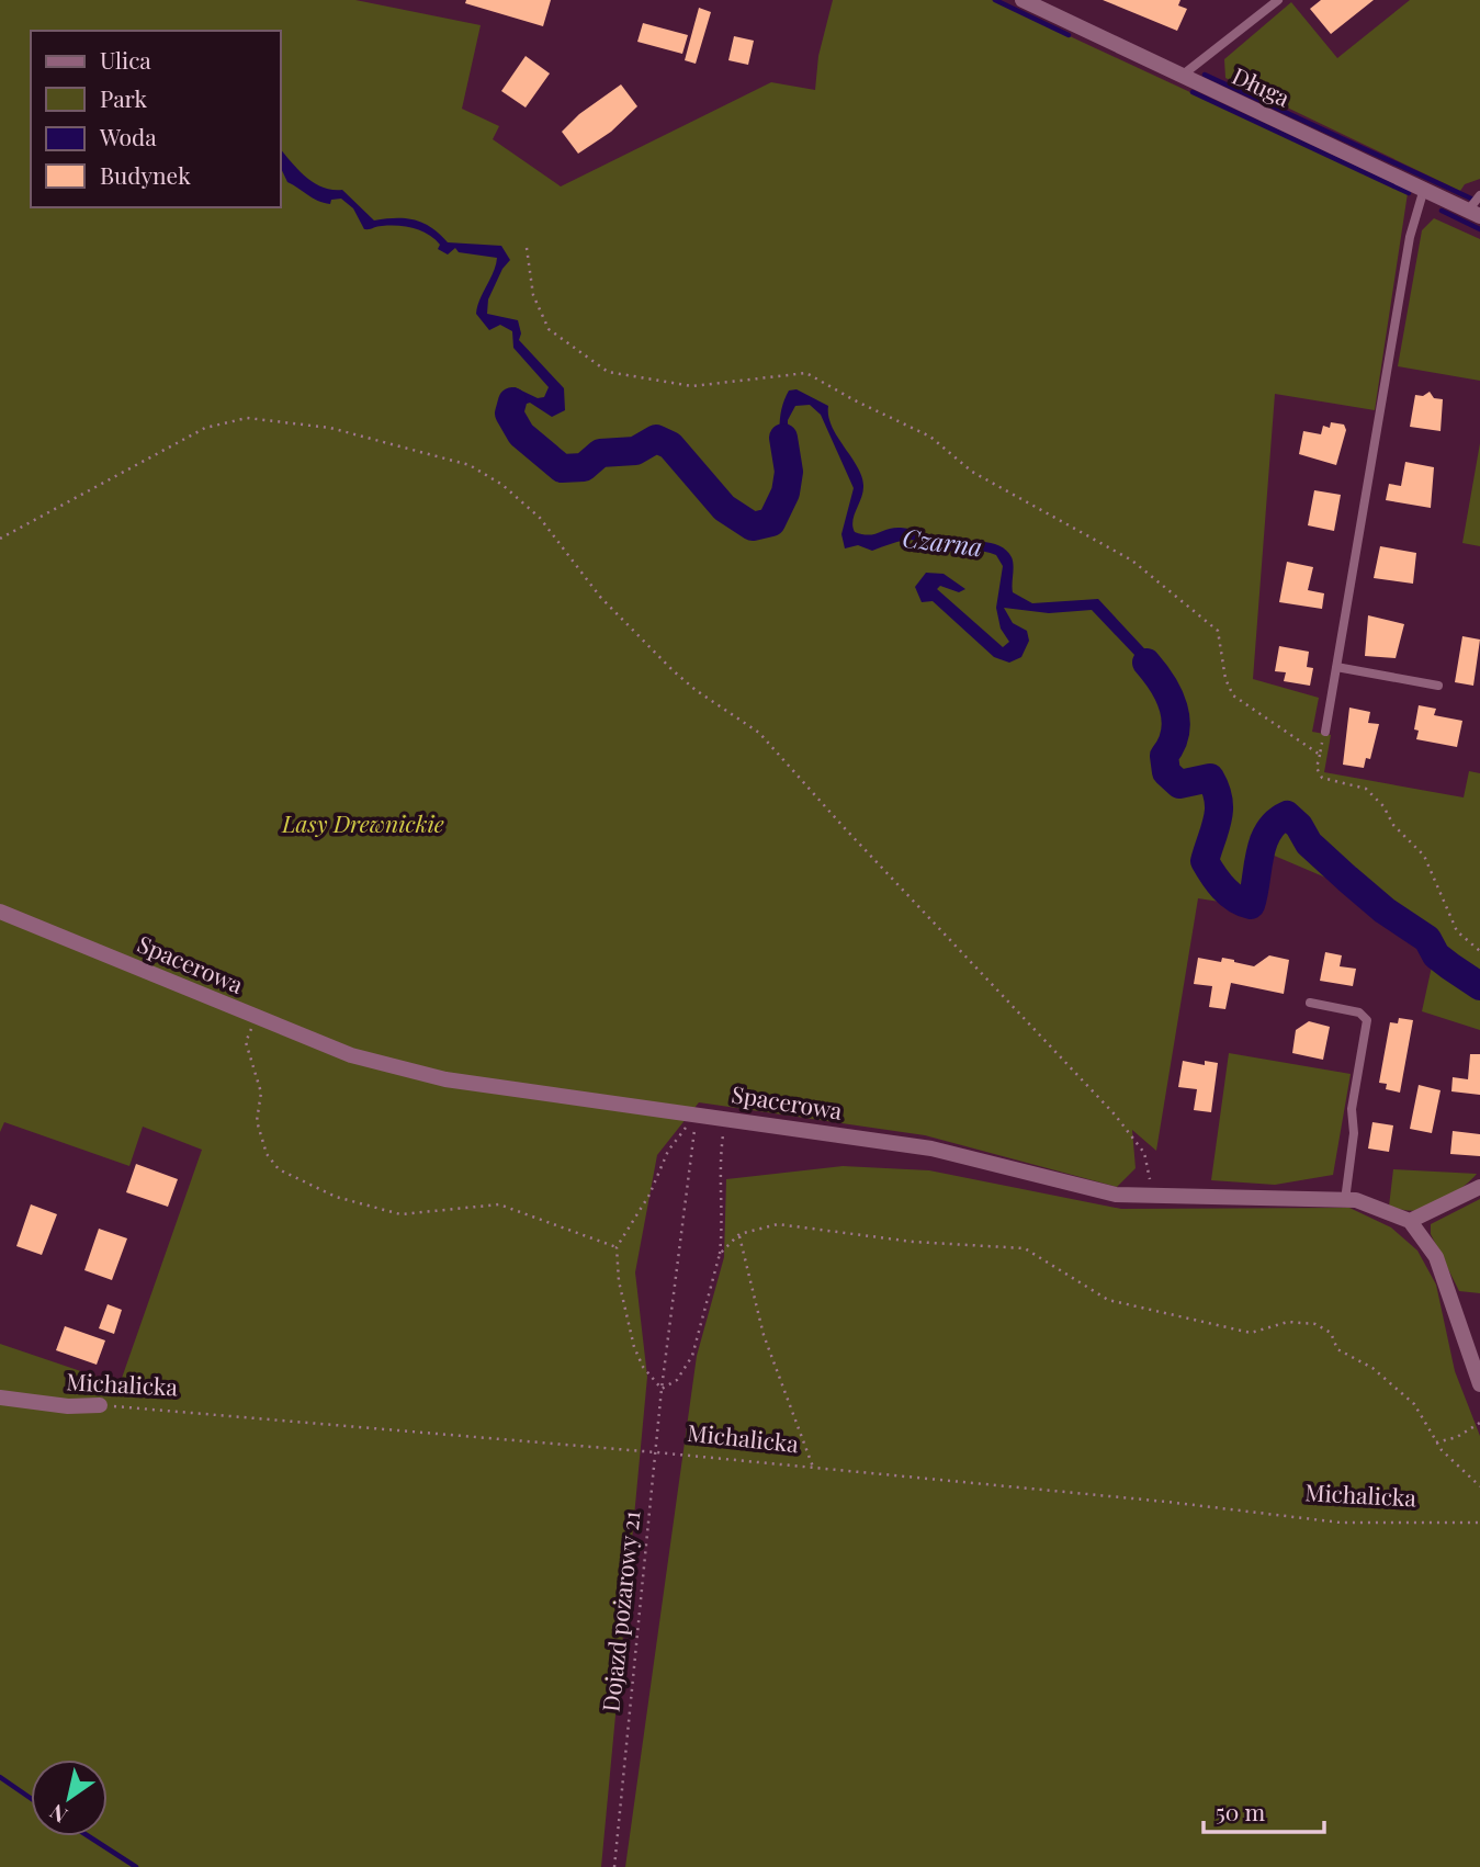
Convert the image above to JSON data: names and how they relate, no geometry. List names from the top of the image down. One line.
{"streets":{"street":["Długa","Spacerowa","Michalicka"],"path":["Dojazd pożarowy 21"]},"crossings":[["Michalicka","Dojazd pożarowy 21"]],"water":["Czarna"],"parks":["Lasy Drewnickie"],"legend":["Ulica","Park","Woda","Budynek"],"scale_bar":"50 m","north":"bottom left"}
